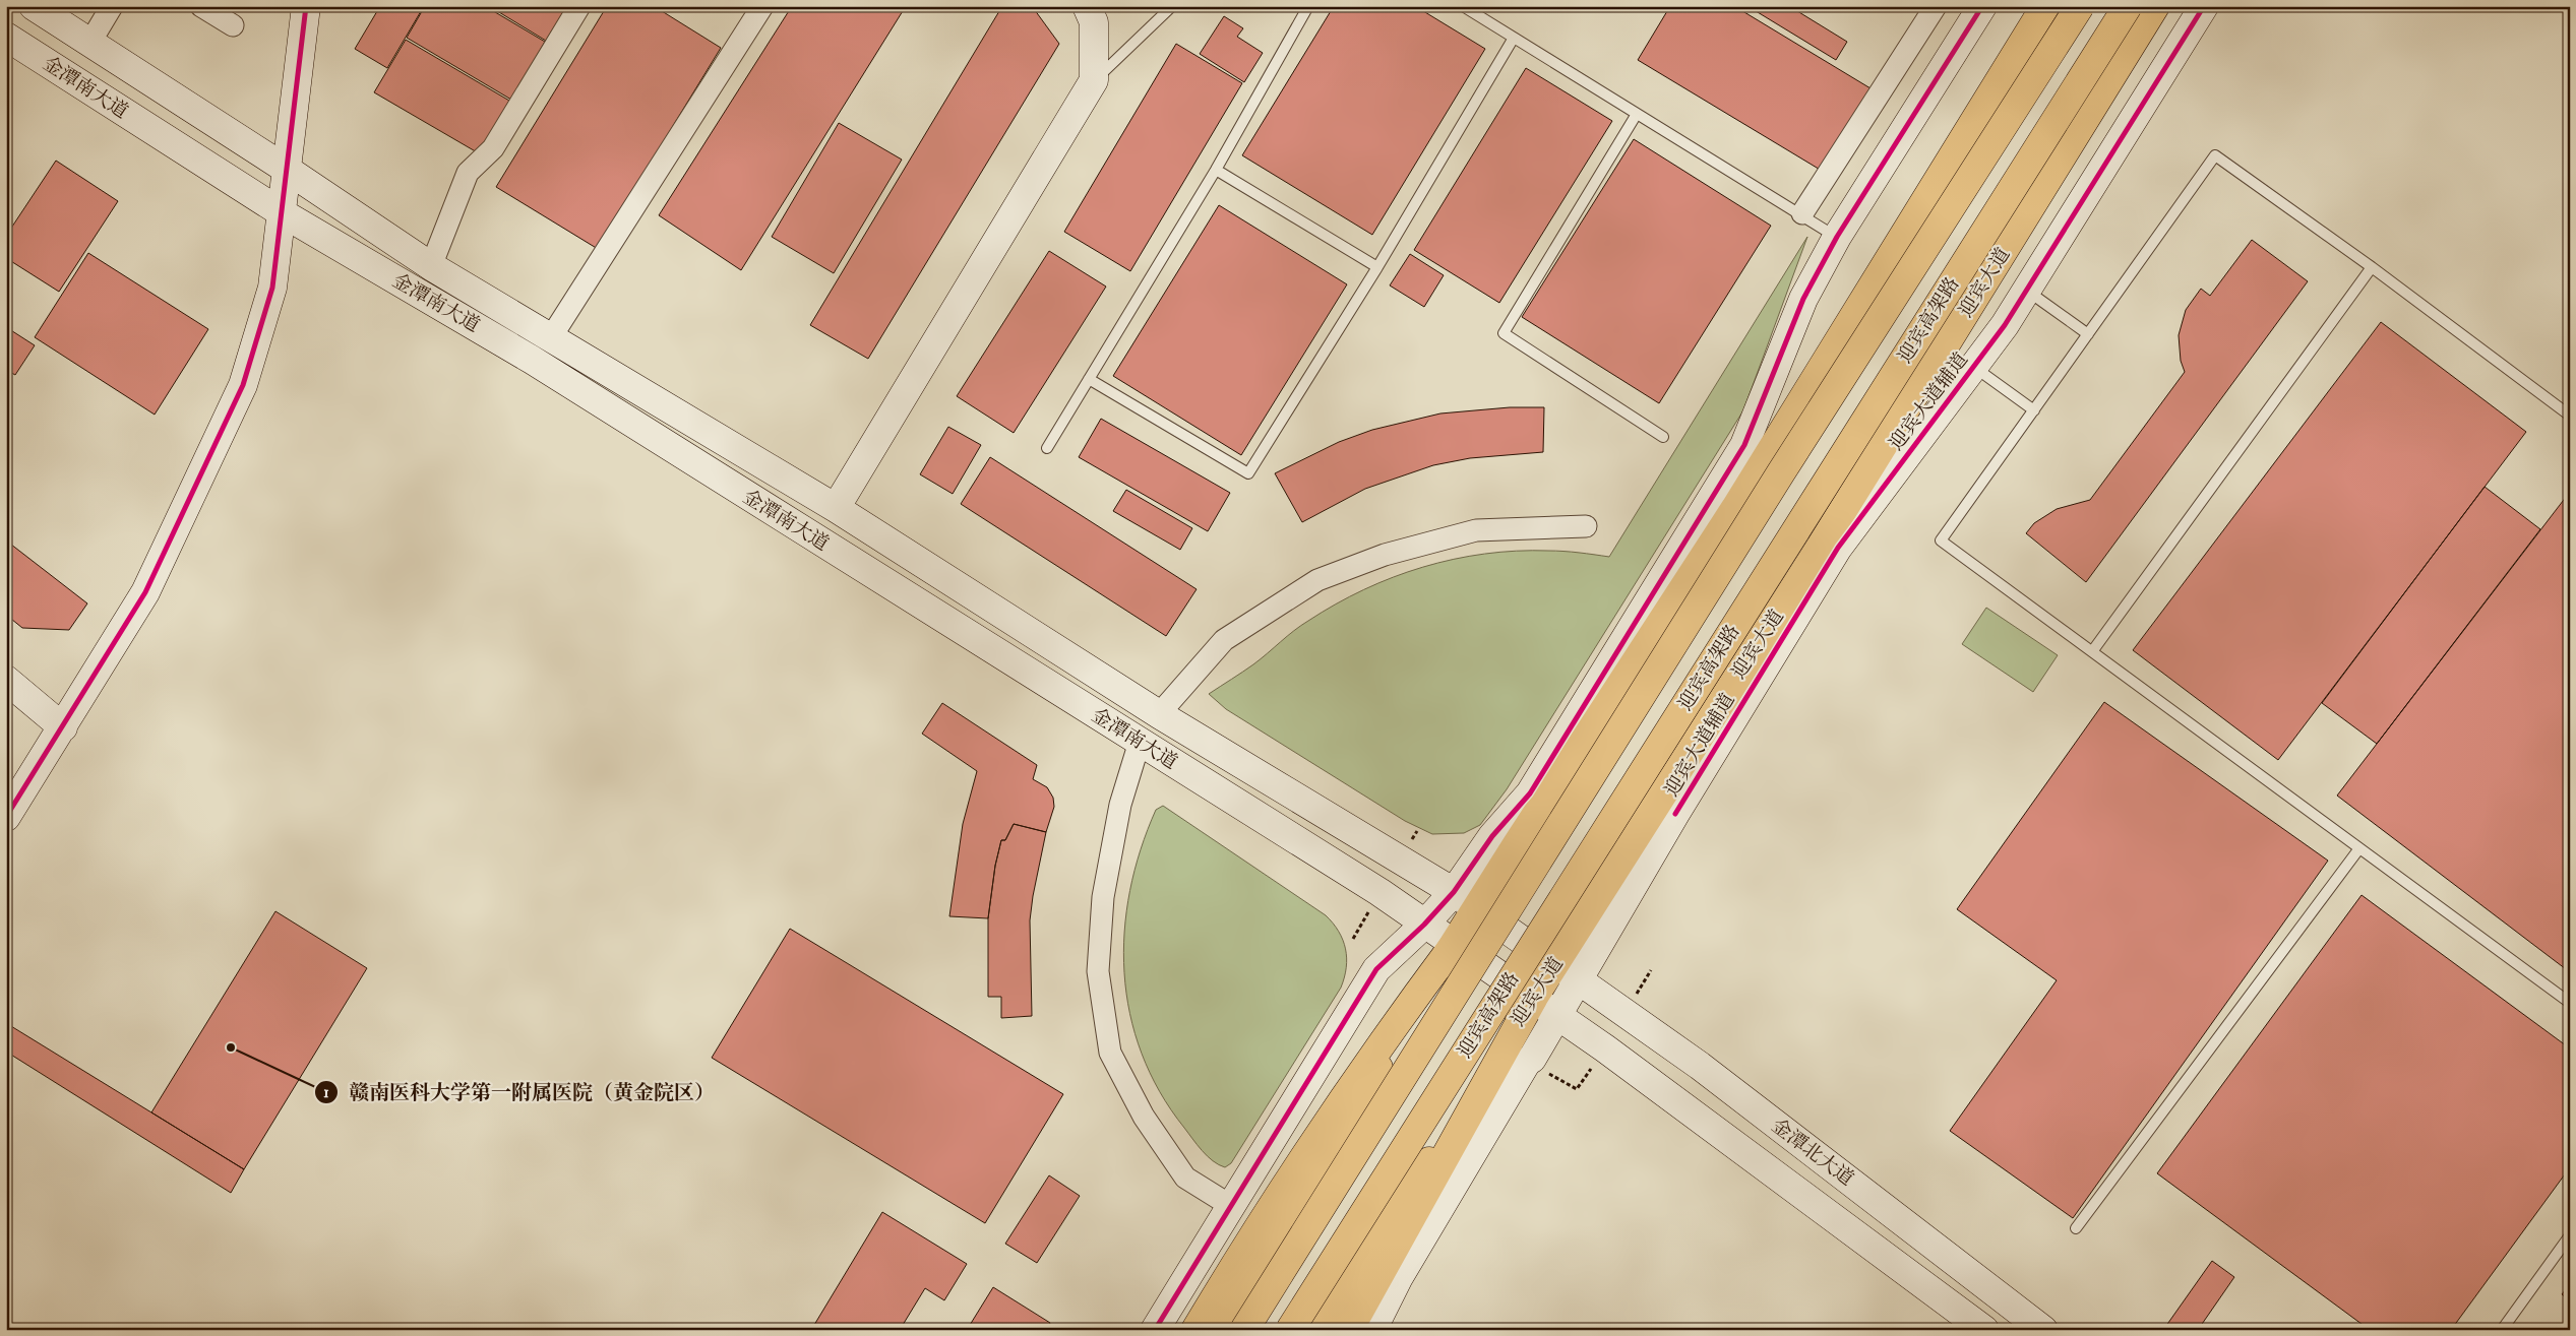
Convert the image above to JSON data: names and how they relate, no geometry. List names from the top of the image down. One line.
{"streets":{"main road":["金潭南大道","迎宾大道","迎宾高架路","迎宾大道辅道","金潭北大道"]},"crossings":[["金潭南大道","迎宾大道"],["金潭南大道","迎宾大道辅道"],["金潭南大道","金潭北大道"],["迎宾大道","迎宾大道辅道"],["迎宾大道","金潭北大道"],["迎宾大道辅道","金潭北大道"]],"places":["赣南医科大学第一附属医院（黄金院区）"]}
